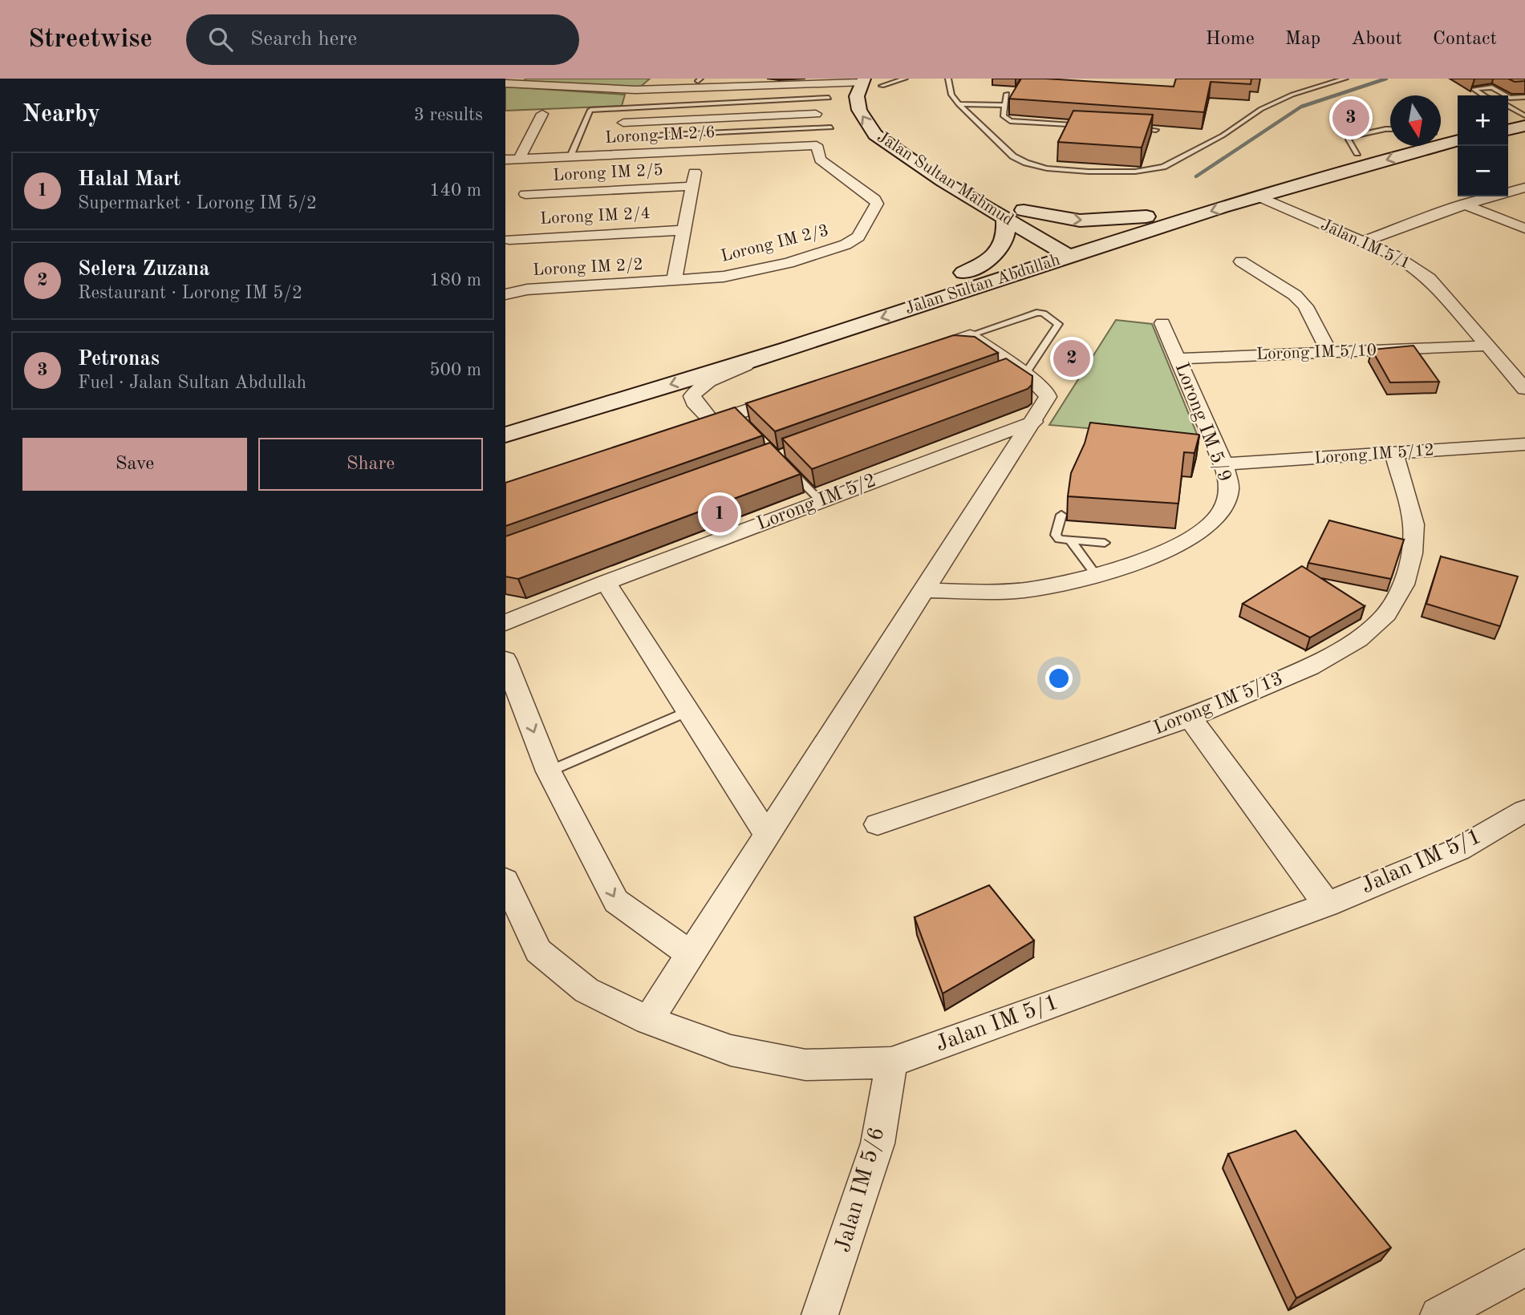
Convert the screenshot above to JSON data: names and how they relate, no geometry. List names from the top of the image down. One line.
{"streets":{"main road":["Jalan Sultan Mahmud","Jalan Sultan Abdullah"],"street":["Lorong IM 2/6","Lorong IM 2/5","Lorong IM 2/4","Lorong IM 2/3","Jalan IM 5/1","Lorong IM 2/2","Lorong IM 5/10","Lorong IM 5/9","Lorong IM 5/12","Lorong IM 5/2","Lorong IM 5/13","Jalan IM 5/6"]},"crossings":[["Lorong IM 2/6","Lorong IM 2/3"],["Jalan Sultan Mahmud","Jalan Sultan Abdullah"],["Lorong IM 2/3","Lorong IM 2/2"],["Jalan IM 5/1","Jalan Sultan Abdullah"],["Jalan IM 5/1","Lorong IM 5/10"],["Jalan IM 5/1","Jalan IM 5/6"],["Lorong IM 5/10","Lorong IM 5/9"],["Lorong IM 5/9","Lorong IM 5/12"],["Lorong IM 5/12","Lorong IM 5/13"]],"north":"bottom","page":{"header":"Streetwise","search":"Search here","nav":["Home","Map","About","Contact"],"heading":["Nearby","3 results"],"map_buttons":["+","−"],"pins":["3","2","1"],"list":[{"mark":"1","name":"Halal Mart","note":"Supermarket · Lorong IM 5/2","value":"140 m"},{"mark":"2","name":"Selera Zuzana","note":"Restaurant · Lorong IM 5/2","value":"180 m"},{"mark":"3","name":"Petronas","note":"Fuel · Jalan Sultan Abdullah","value":"500 m"}],"buttons":["Save","Share"]}}
